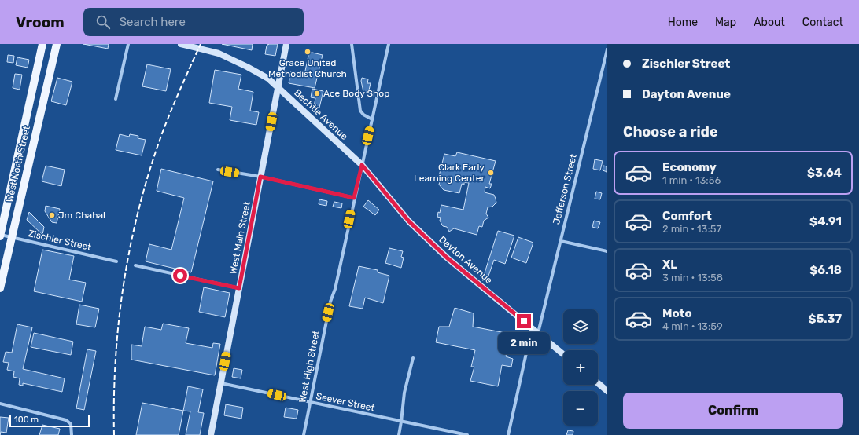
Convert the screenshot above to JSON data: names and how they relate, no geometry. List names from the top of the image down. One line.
{"streets":{"main road":["Bechtle Avenue","West North Street","West Main Street","Dayton Avenue"],"street":["Jefferson Street","Zischler Street","West High Street","Seever Street"]},"crossings":[["Bechtle Avenue","West Main Street"],["Bechtle Avenue","Dayton Avenue"],["Bechtle Avenue","West High Street"],["West North Street","Zischler Street"],["Jefferson Street","Dayton Avenue"],["West Main Street","Seever Street"],["Dayton Avenue","West High Street"],["West High Street","Seever Street"]],"places":["Grace United Methodist Church","Ace Body Shop","Clark Early Learning Center","Jm Chahal"],"scale_bar":"100 m","page":{"header":"Vroom","search":"Search here","nav":["Home","Map","About","Contact"],"banner":["Zischler Street","Dayton Avenue"],"heading":"Choose a ride","list":[{"name":"Economy","note":"1 min · 13:56","value":"$3.64"},{"name":"Comfort","note":"2 min · 13:57","value":"$4.91"},{"name":"XL","note":"3 min · 13:58","value":"$6.18"},{"name":"Moto","note":"4 min · 13:59","value":"$5.37"}],"map_buttons":["+","−"],"bubble":"2 min","buttons":"Confirm","scale":"100 m"}}
